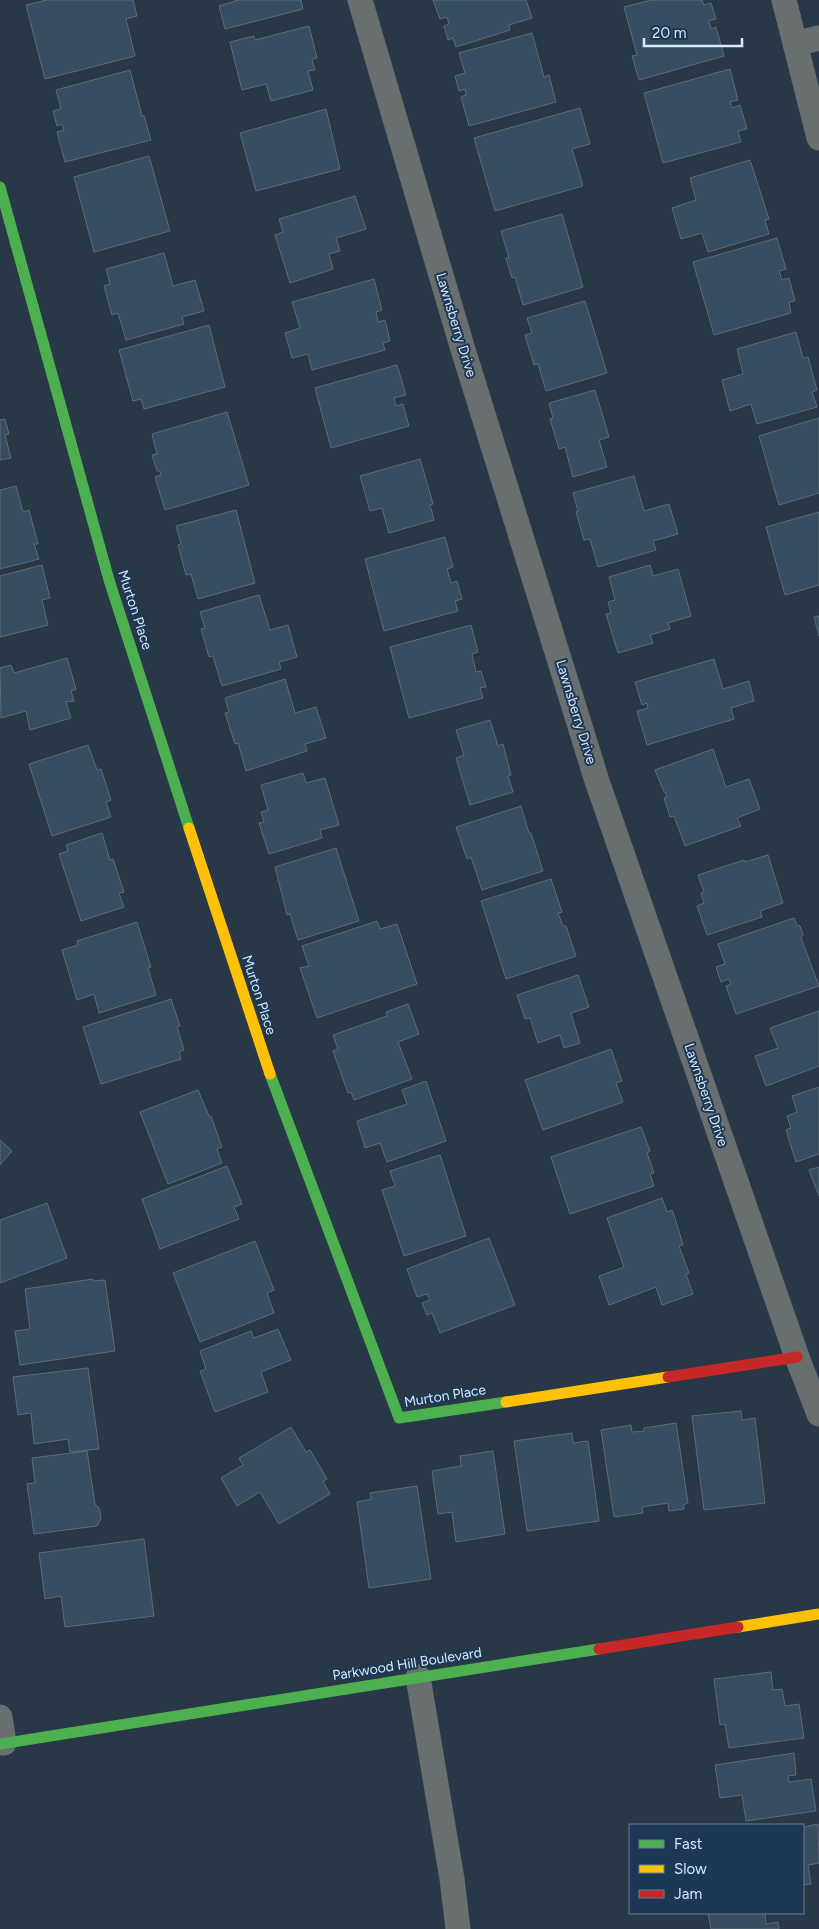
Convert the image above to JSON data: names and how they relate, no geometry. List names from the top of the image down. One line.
{"streets":{"street":["Lawnsberry Drive","Murton Place","Parkwood Hill Boulevard"]},"crossings":[["Lawnsberry Drive","Murton Place"]],"legend":["Fast","Slow","Jam"],"scale_bar":"20 m"}
